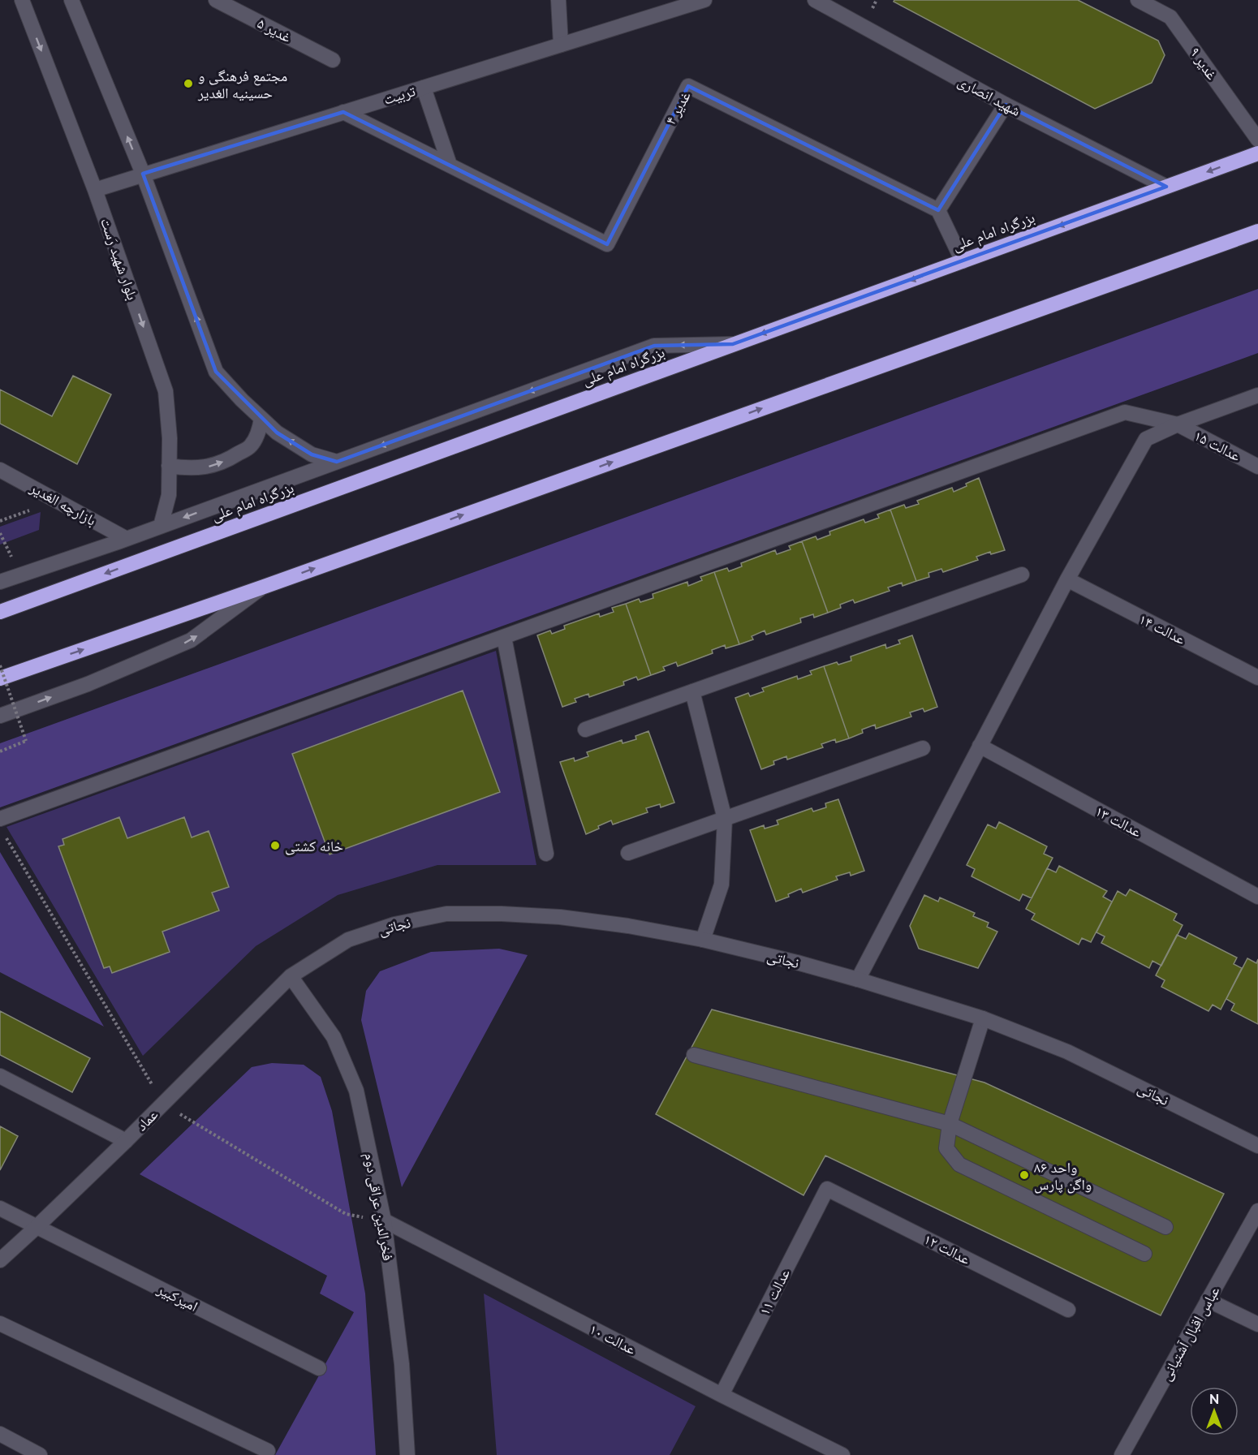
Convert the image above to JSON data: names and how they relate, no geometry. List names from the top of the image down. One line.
{"streets":{"highway":["بزرگراه امام علی"],"street":["غدیر ۵","غدیر ۹","تربیت","شهید انصاری","غدیر ۴","بلوار شهید رَست","عدالت ۱۵","بازارچه الغدیر","عدالت ۱۴","عدالت ۱۳","نجاتی","عماد","فخرالدین عراقی دوم","عدالت ۱۲","عدالت ۱۱","امیرکبیر","عباس اقبال آشتیانی","عدالت ۱۰"]},"crossings":[["تربیت","غدیر ۴"],["تربیت","بلوار شهید رَست"],["شهید انصاری","بزرگراه امام علی"],["نجاتی","عماد"],["نجاتی","فخرالدین عراقی دوم"],["عماد","فخرالدین عراقی دوم"],["عماد","امیرکبیر"],["فخرالدین عراقی دوم","عدالت ۱۰"],["عدالت ۱۲","عدالت ۱۱"],["عدالت ۱۱","عدالت ۱۰"]],"places":["مجتمع فرهنگی و حسینیه الغدیر","خانه کشتی","۸۶ واحد واگن پارس"],"north":"top"}
